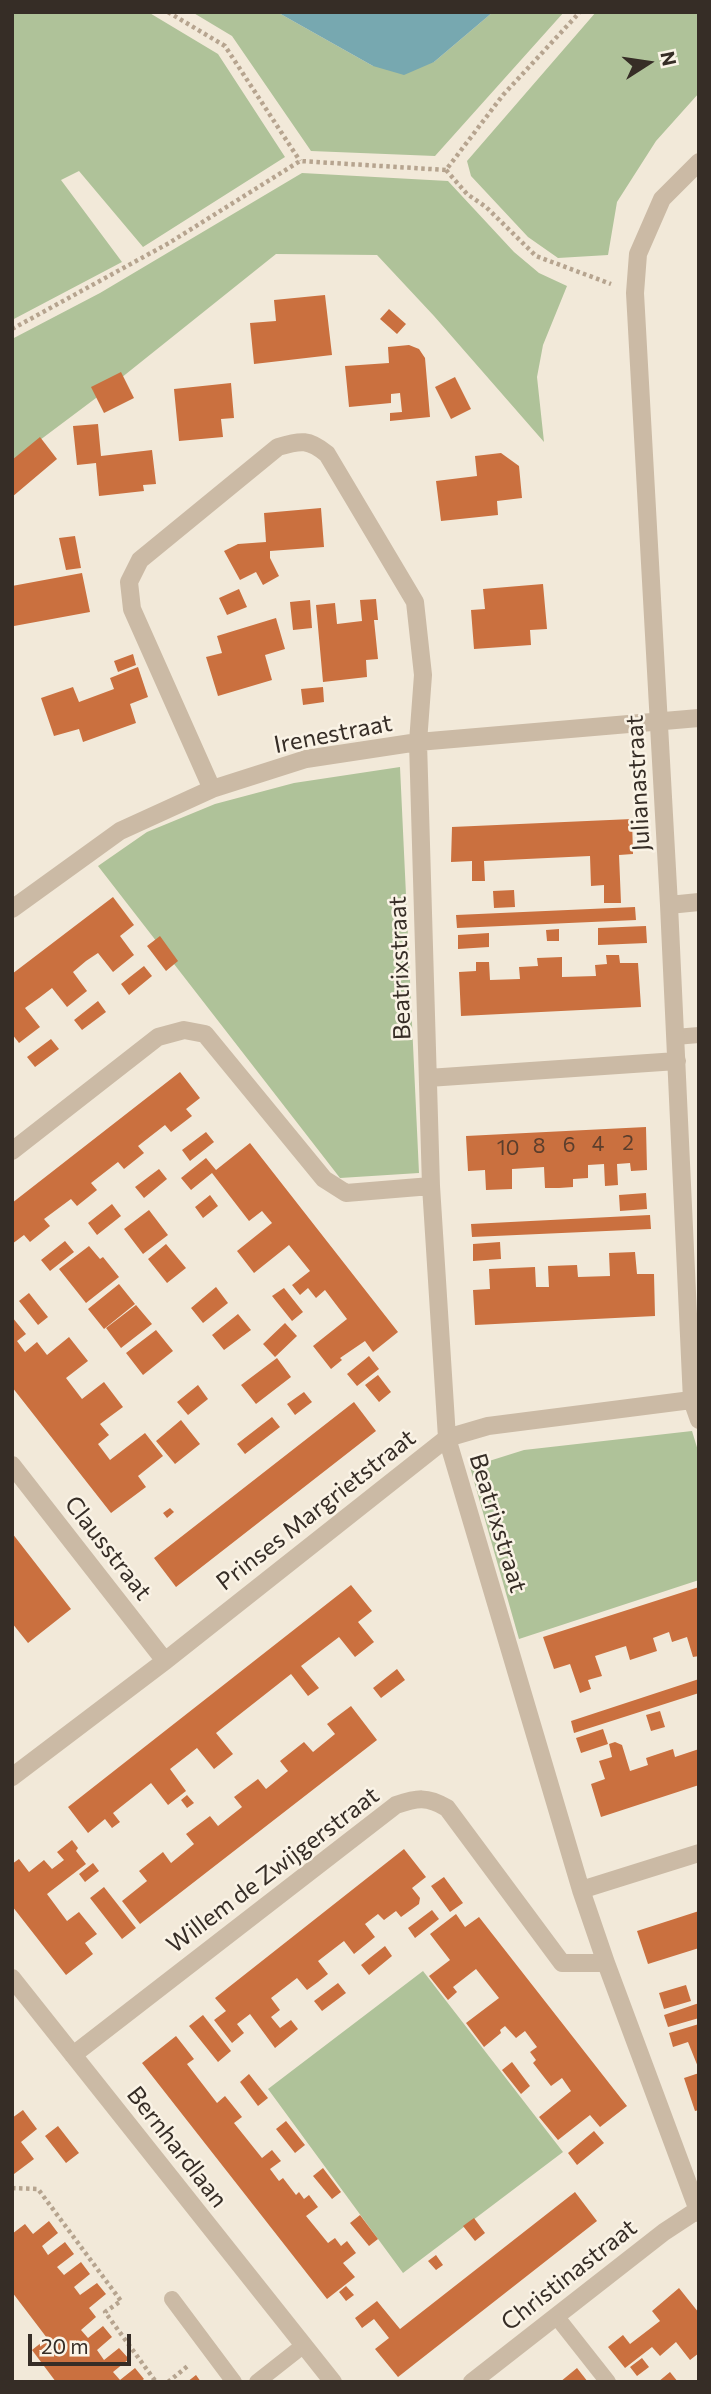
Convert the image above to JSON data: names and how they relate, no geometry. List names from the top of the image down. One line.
{"streets":{"street":["Irenestraat","Julianastraat","Beatrixstraat","Prinses Margrietstraat","Clausstraat","Willem de Zwijgerstraat","Bernhardlaan","Christinastraat"]},"crossings":[["Irenestraat","Julianastraat"],["Irenestraat","Beatrixstraat"],["Julianastraat","Prinses Margrietstraat"],["Beatrixstraat","Prinses Margrietstraat"],["Beatrixstraat","Willem de Zwijgerstraat"],["Prinses Margrietstraat","Clausstraat"],["Willem de Zwijgerstraat","Bernhardlaan"]],"house_numbers":["2","4","6","8","10"],"scale_bar":"20 m","north":"right"}
